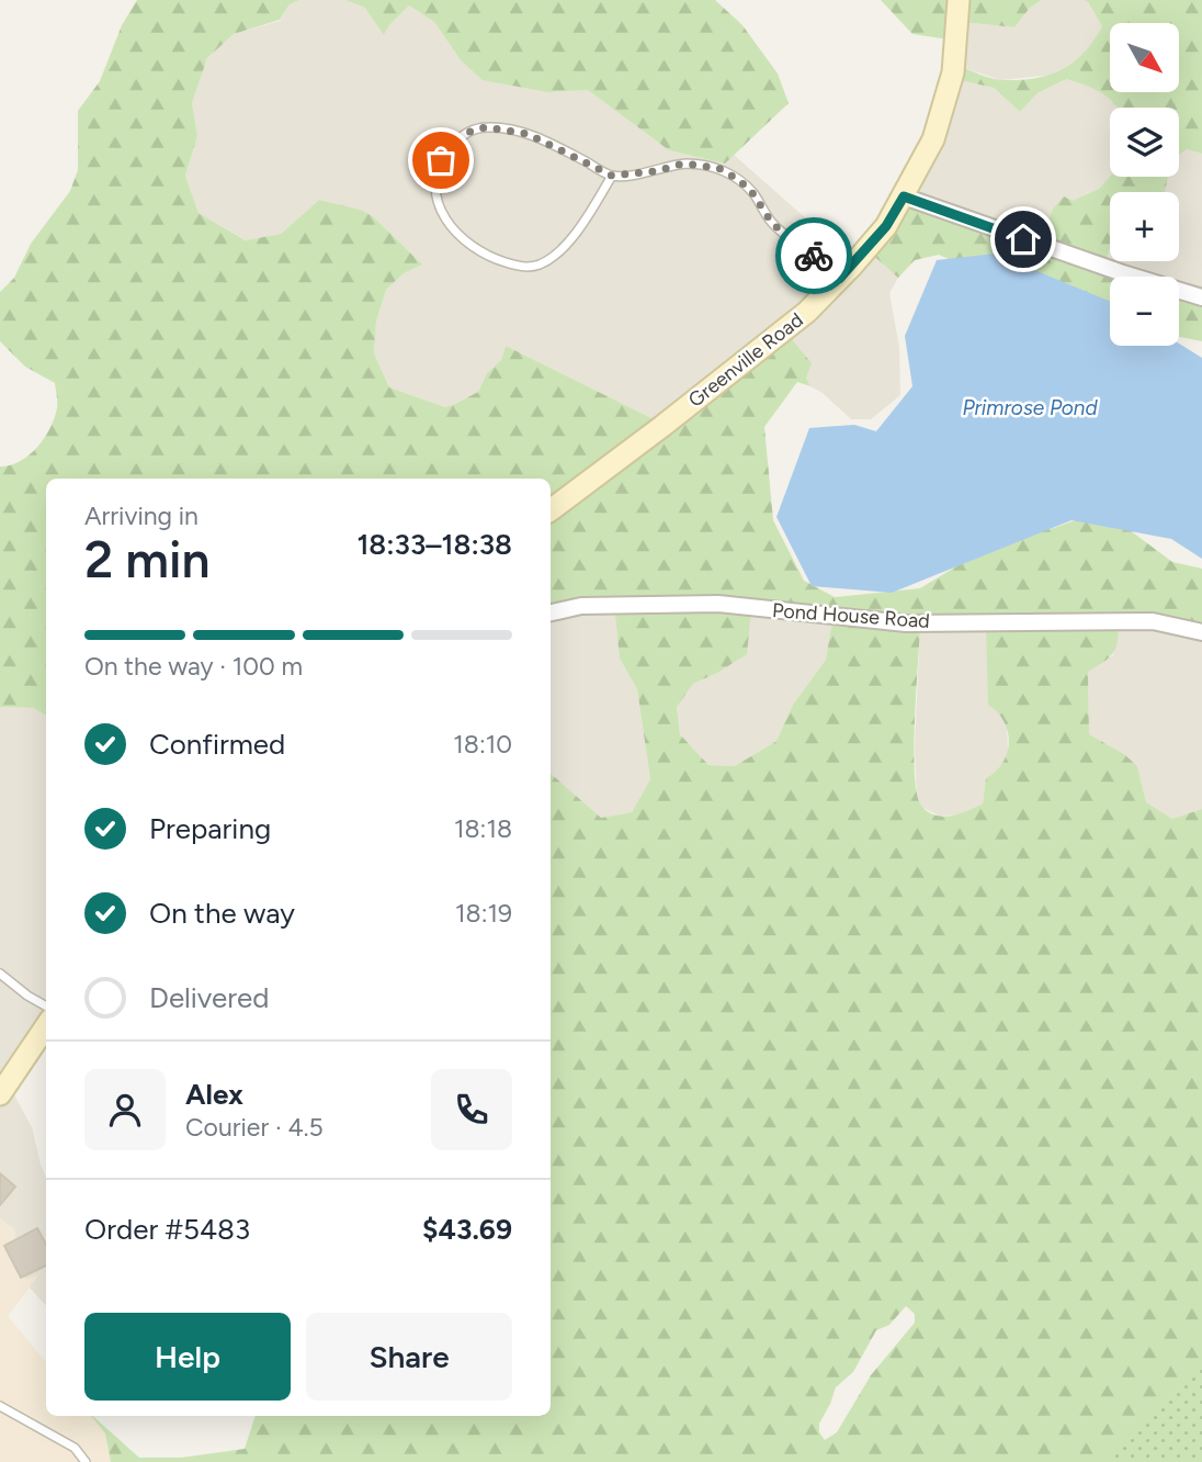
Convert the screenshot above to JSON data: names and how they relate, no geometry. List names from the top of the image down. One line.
{"streets":{"main road":["Greenville Road"],"street":["Pond House Road"]},"water":["Primrose Pond"],"north":"bottom right","page":{"map_buttons":["+","−"],"heading":["2 min","Arriving in","18:33–18:38"],"panel":["Alex","Courier · 4.5","Order #5483","$43.69"],"bar":"On the way · 100 m","list":[["Confirmed","18:10"],["Preparing","18:18"],["On the way","18:19"],"Delivered"],"buttons":["Help","Share"]}}
